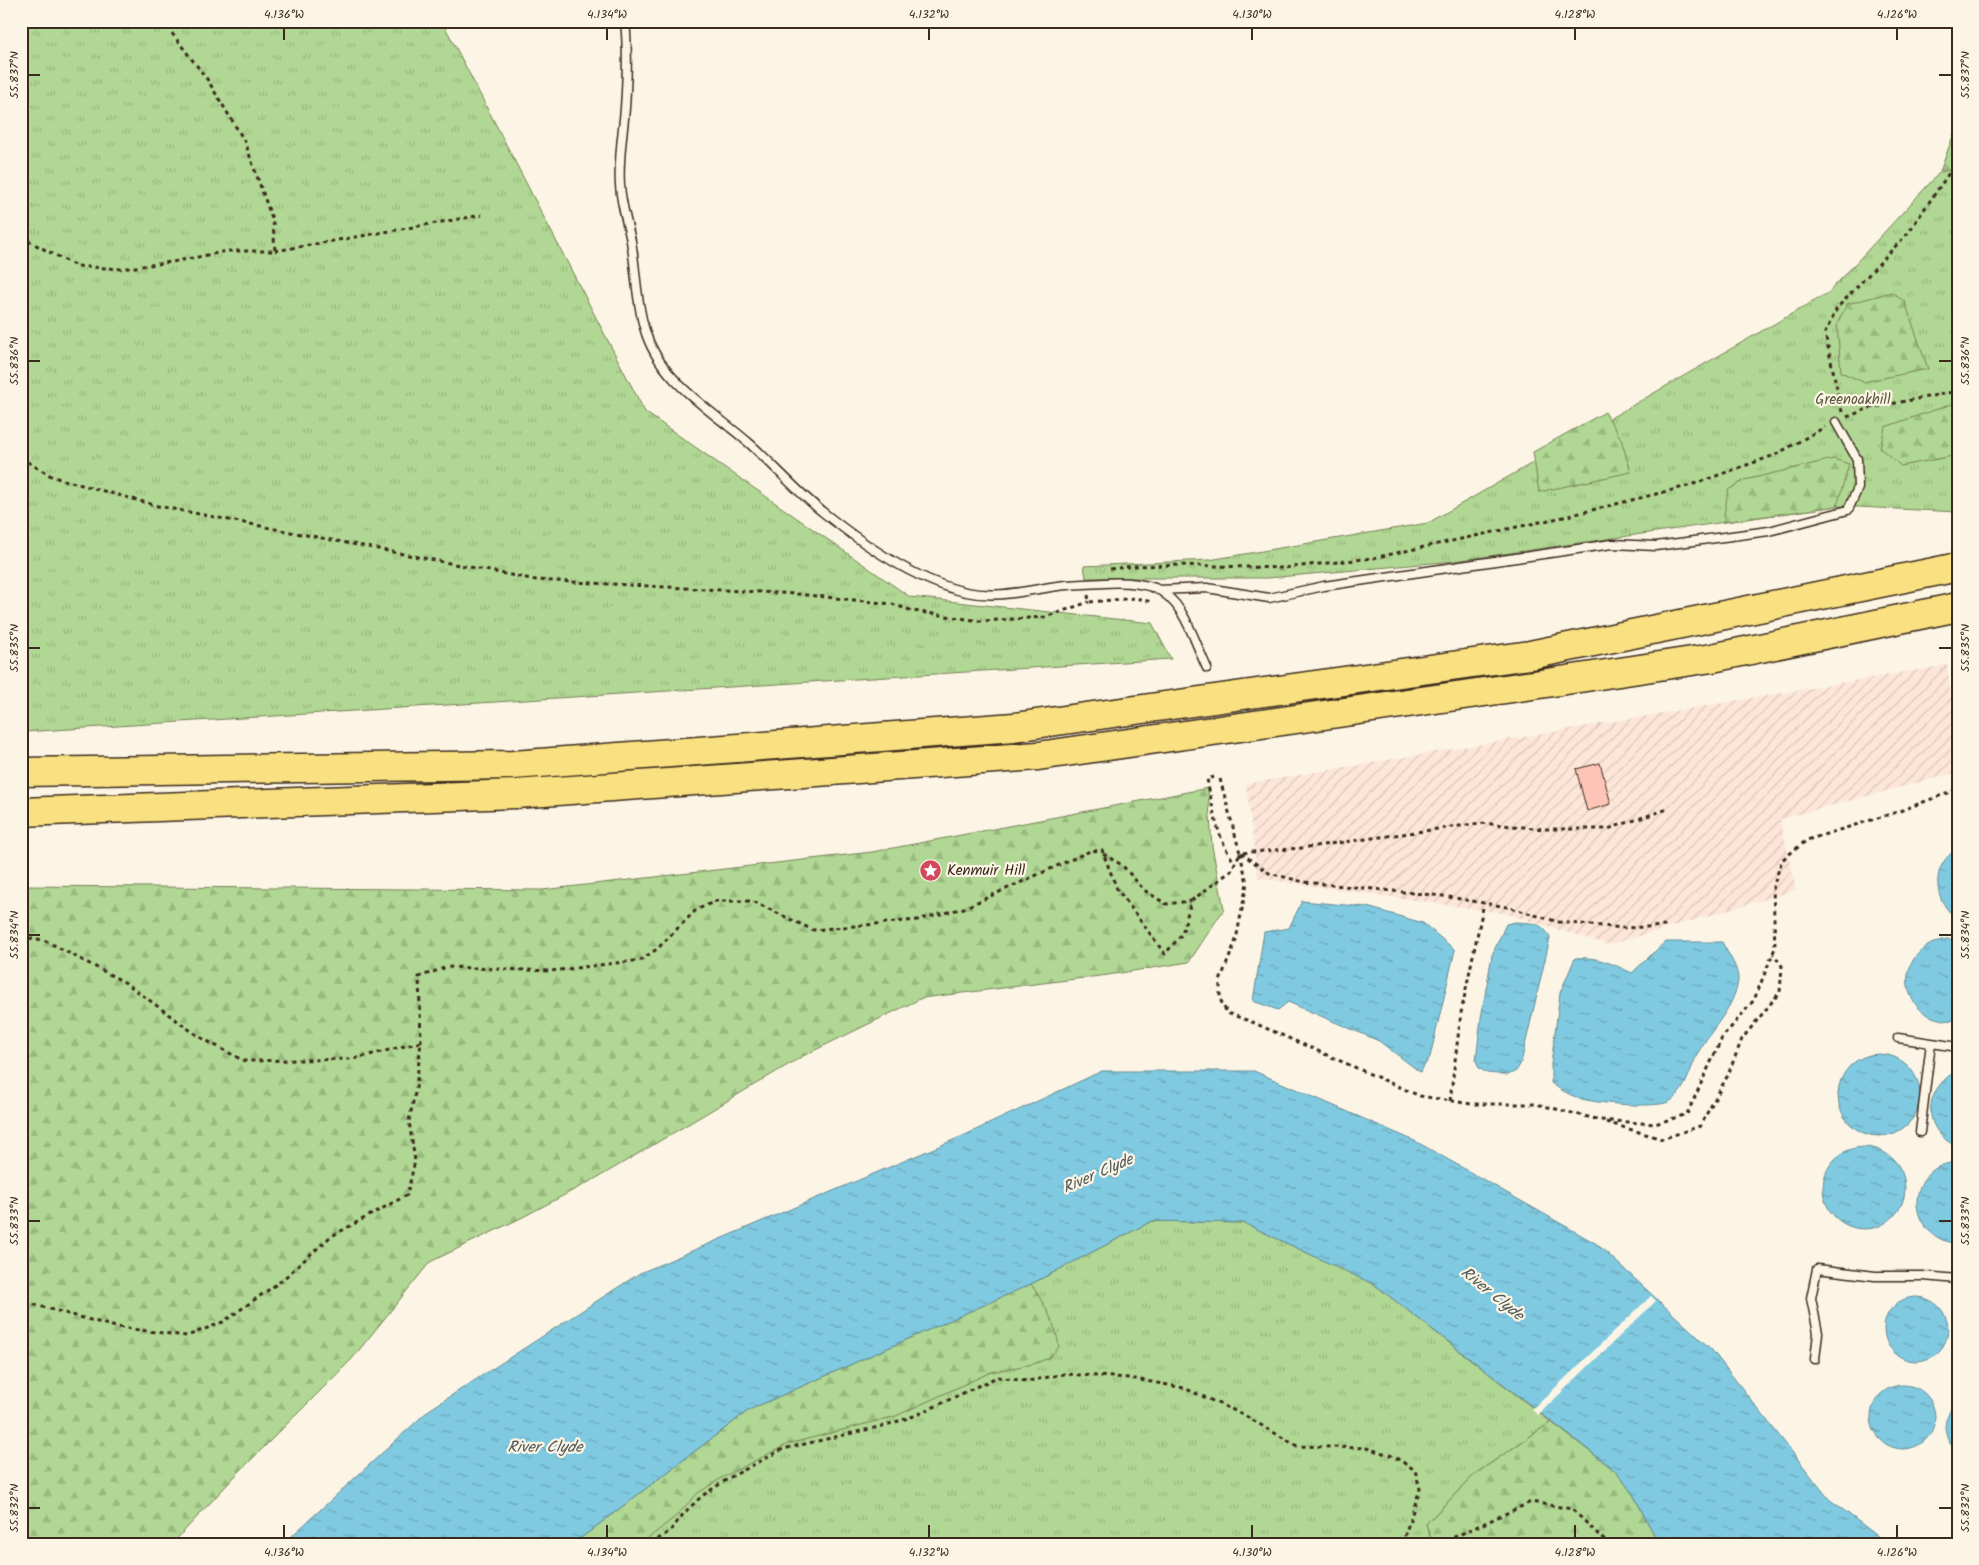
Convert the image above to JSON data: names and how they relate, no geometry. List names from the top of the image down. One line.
{"water":["River Clyde"],"parks":["Greenoakhill"],"places":{"place":["Kenmuir Hill"]},"coordinates":["4.136°W","4.134°W","4.132°W","4.130°W","4.128°W","4.126°W","55.837°N","55.836°N","55.835°N","55.834°N","55.833°N","55.832°N"]}
